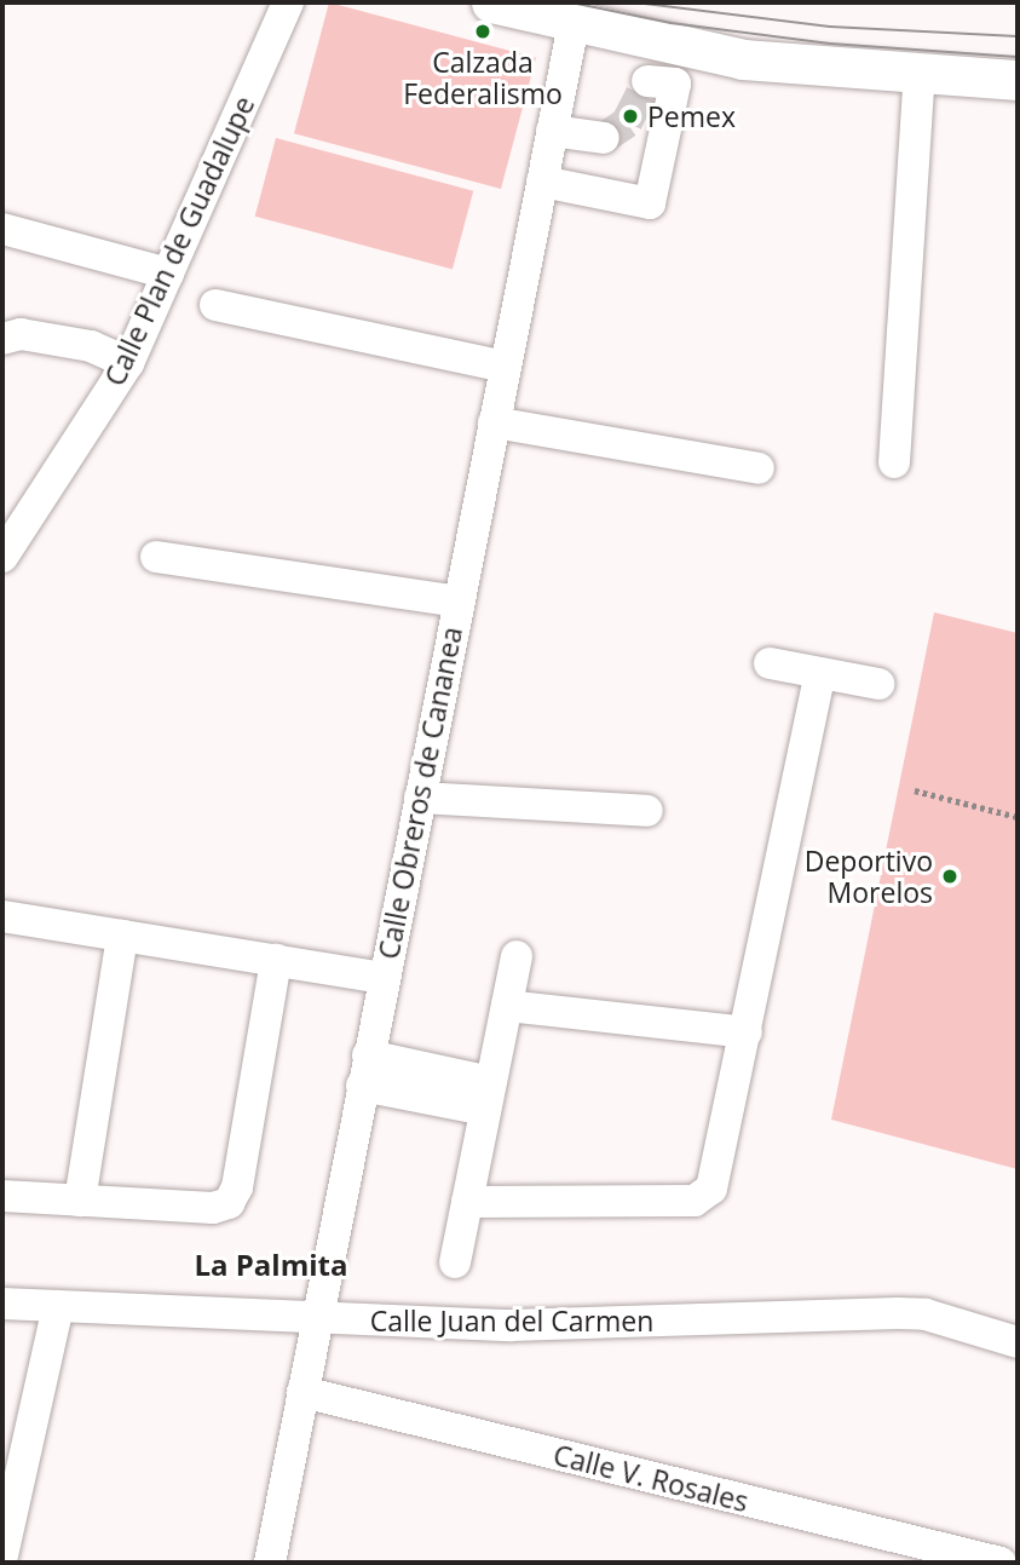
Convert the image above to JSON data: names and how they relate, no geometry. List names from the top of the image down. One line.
{"streets":{"street":["Calle Plan de Guadalupe","Calle Obreros de Cananea","Calle Juan del Carmen","Calle V. Rosales"]},"crossings":[["Calle Obreros de Cananea","Calle Juan del Carmen"],["Calle Obreros de Cananea","Calle V. Rosales"]],"districts":["La Palmita"],"places":["Calzada Federalismo","Pemex","Deportivo Morelos"]}
